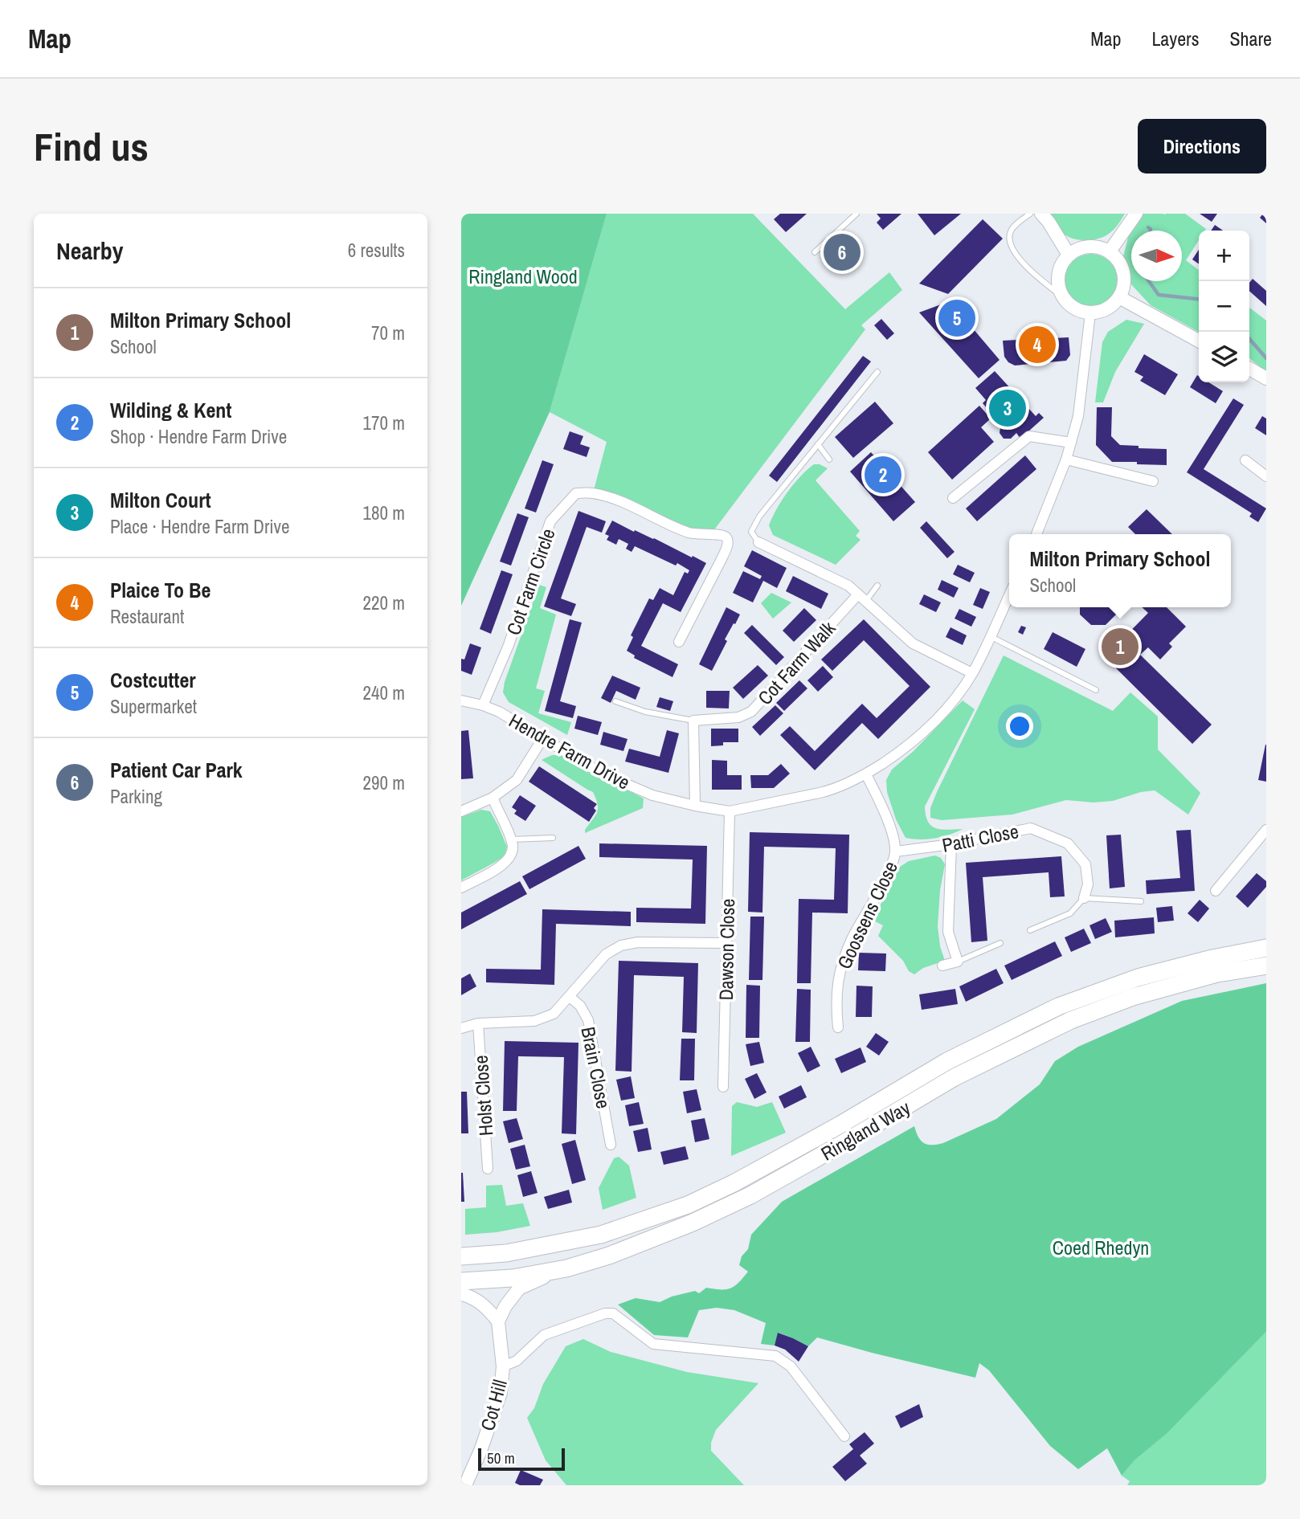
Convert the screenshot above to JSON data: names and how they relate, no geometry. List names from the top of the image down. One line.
{"streets":{"main road":["Ringland Way"],"street":["Cot Farm Circle","Cot Farm Walk","Hendre Farm Drive","Patti Close","Goossens Close","Dawson Close","Brain Close","Holst Close","Cot Hill"]},"crossings":[["Cot Farm Circle","Hendre Farm Drive"],["Hendre Farm Drive","Goossens Close"],["Hendre Farm Drive","Dawson Close"],["Patti Close","Goossens Close"]],"parks":["Ringland Wood","Coed Rhedyn"],"scale_bar":"50 m","north":"right","page":{"header":"Map","nav":["Map","Layers","Share"],"buttons":"Directions","title":"Find us","heading":["Nearby","6 results"],"map_buttons":["+","−"],"pins":["6","5","4","3","2","1"],"list":[{"mark":"1","name":"Milton Primary School","note":"School","value":"70 m"},{"mark":"2","name":"Wilding & Kent","note":"Shop · Hendre Farm Drive","value":"170 m"},{"mark":"3","name":"Milton Court","note":"Place · Hendre Farm Drive","value":"180 m"},{"mark":"4","name":"Plaice To Be","note":"Restaurant","value":"220 m"},{"mark":"5","name":"Costcutter","note":"Supermarket","value":"240 m"},{"mark":"6","name":"Patient Car Park","note":"Parking","value":"290 m"}],"popup":["Milton Primary School","School"],"scale":"50 m"}}
